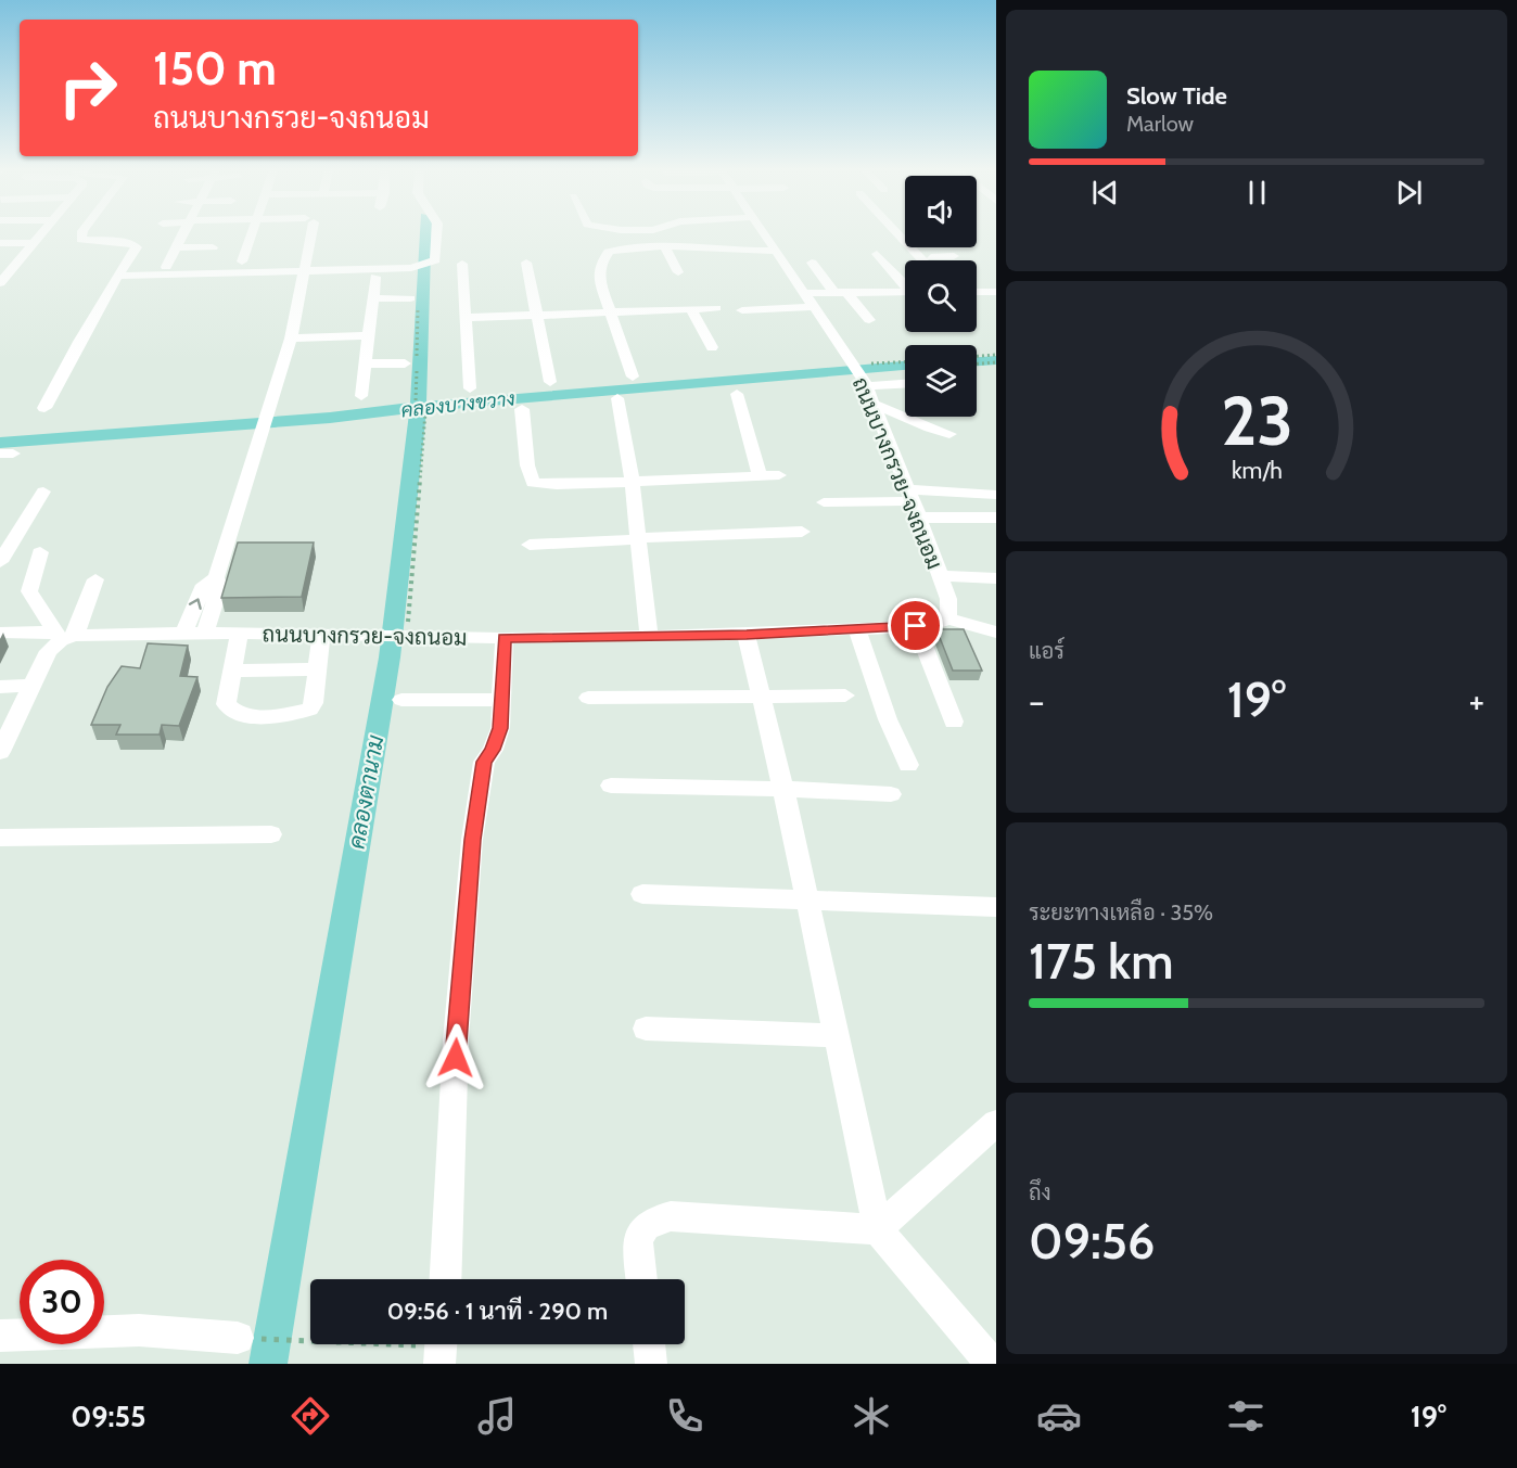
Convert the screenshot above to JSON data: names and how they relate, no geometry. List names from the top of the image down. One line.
{"streets":{"street":["ถนนบางกรวย-จงถนอม"]},"water":["คลองบางขวาง","คลองตานาม"],"page":{"turn":["150 m","ถนนบางกรวย-จงถนอม"],"song":["Slow Tide","Marlow"],"tile":["แอร์",["ระยะทางเหลือ · 35%","175 km"],["ถึง","09:56"]],"heat":["−","19°","+"],"limit":"30","trip":"09:56 · 1 นาที · 290 m","tabs":["09:55","19°"],"gauge":["23","km/h"]}}
